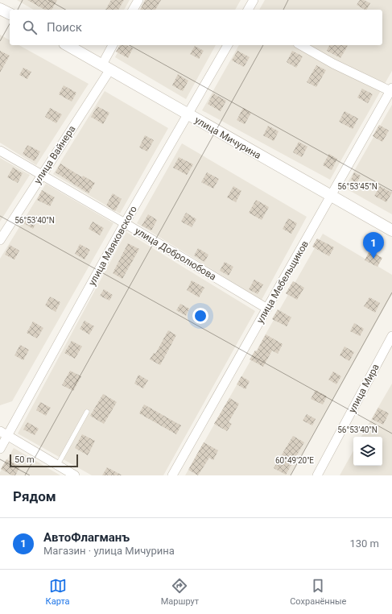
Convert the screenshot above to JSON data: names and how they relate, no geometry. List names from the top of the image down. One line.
{"streets":{"street":["улица Мичурина","улица Вайнера","улица Маяковского","улица Добролюбова","улица Мебельщиков","улица Мира"]},"crossings":[["улица Мичурина","улица Вайнера"],["улица Мичурина","улица Маяковского"],["улица Мичурина","улица Мебельщиков"],["улица Вайнера","улица Добролюбова"],["улица Маяковского","улица Добролюбова"],["улица Добролюбова","улица Мебельщиков"]],"scale_bar":"50 m","page":{"search":"Поиск","pins":"1","scale":"50 m","heading":"Рядом","list":[{"mark":"1","name":"АвтоФлагманъ","note":"Магазин · улица Мичурина","value":"130 m"}],"nav":["Карта","Маршрут","Сохранённые"]},"coordinates":["56°53'45\"N","56°53'40\"N","60°49'20\"E"]}
